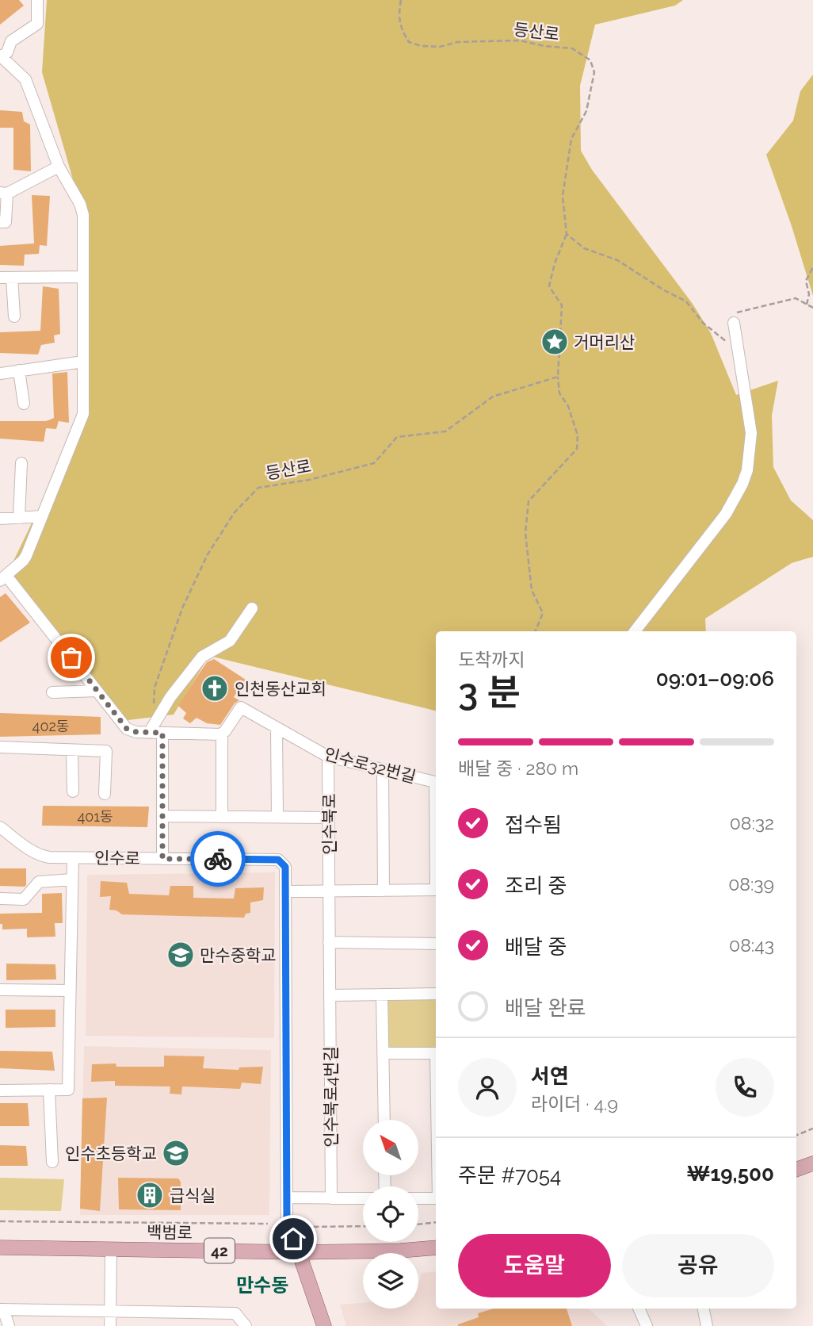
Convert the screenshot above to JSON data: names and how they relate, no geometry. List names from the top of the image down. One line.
{"streets":{"main road":["백범로","42"],"street":["인수로32번길","인수북로","인수로","인수북로4번길"],"path":["등산로"]},"crossings":[["인수로32번길","인수북로"],["인수북로","인수북로4번길"],["인수로","백범로"]],"districts":["만수동"],"places":{"place":["거머리산"],"church":["인천동산교회"],"school or university":["만수중학교","인수초등학교"],"building":["급식실"]},"house_numbers":["402동","401동"],"north":"top left","page":{"heading":["3 분","도착까지","09:01–09:06"],"panel":["서연","라이더 · 4.9","주문 #7054","₩19,500"],"bar":"배달 중 · 280 m","list":[["접수됨","08:32"],["조리 중","08:39"],["배달 중","08:43"],"배달 완료"],"buttons":["도움말","공유"]}}
